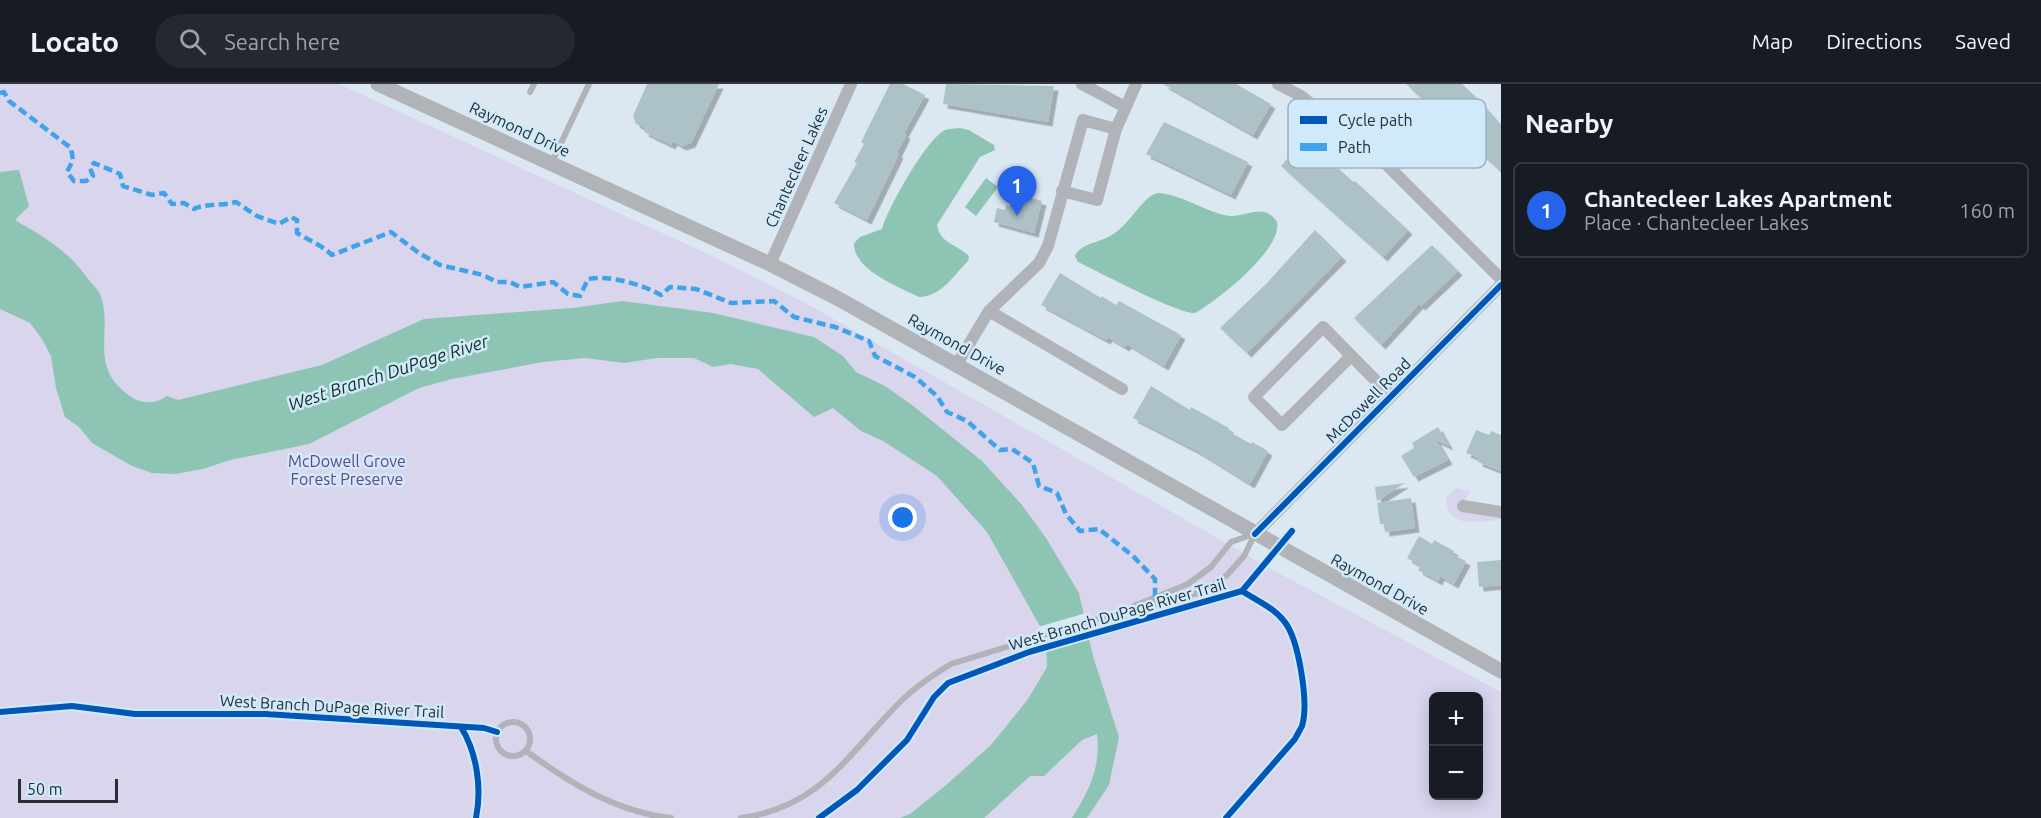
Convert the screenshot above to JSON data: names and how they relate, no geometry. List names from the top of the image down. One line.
{"streets":{"street":["Raymond Drive","Chantecleer Lakes","McDowell Road"],"cycle path":["West Branch DuPage River Trail"]},"crossings":[["Raymond Drive","Chantecleer Lakes"],["Raymond Drive","McDowell Road"]],"water":["West Branch DuPage River"],"parks":["McDowell Grove Forest Preserve"],"legend":["Cycle path","Path"],"scale_bar":"50 m","page":{"header":"Locato","search":"Search here","nav":["Map","Directions","Saved"],"heading":"Nearby","list":[{"mark":"1","name":"Chantecleer Lakes Apartment","note":"Place · Chantecleer Lakes","value":"160 m"}],"pins":"1","map_buttons":["+","−"],"scale":"50 m"}}
